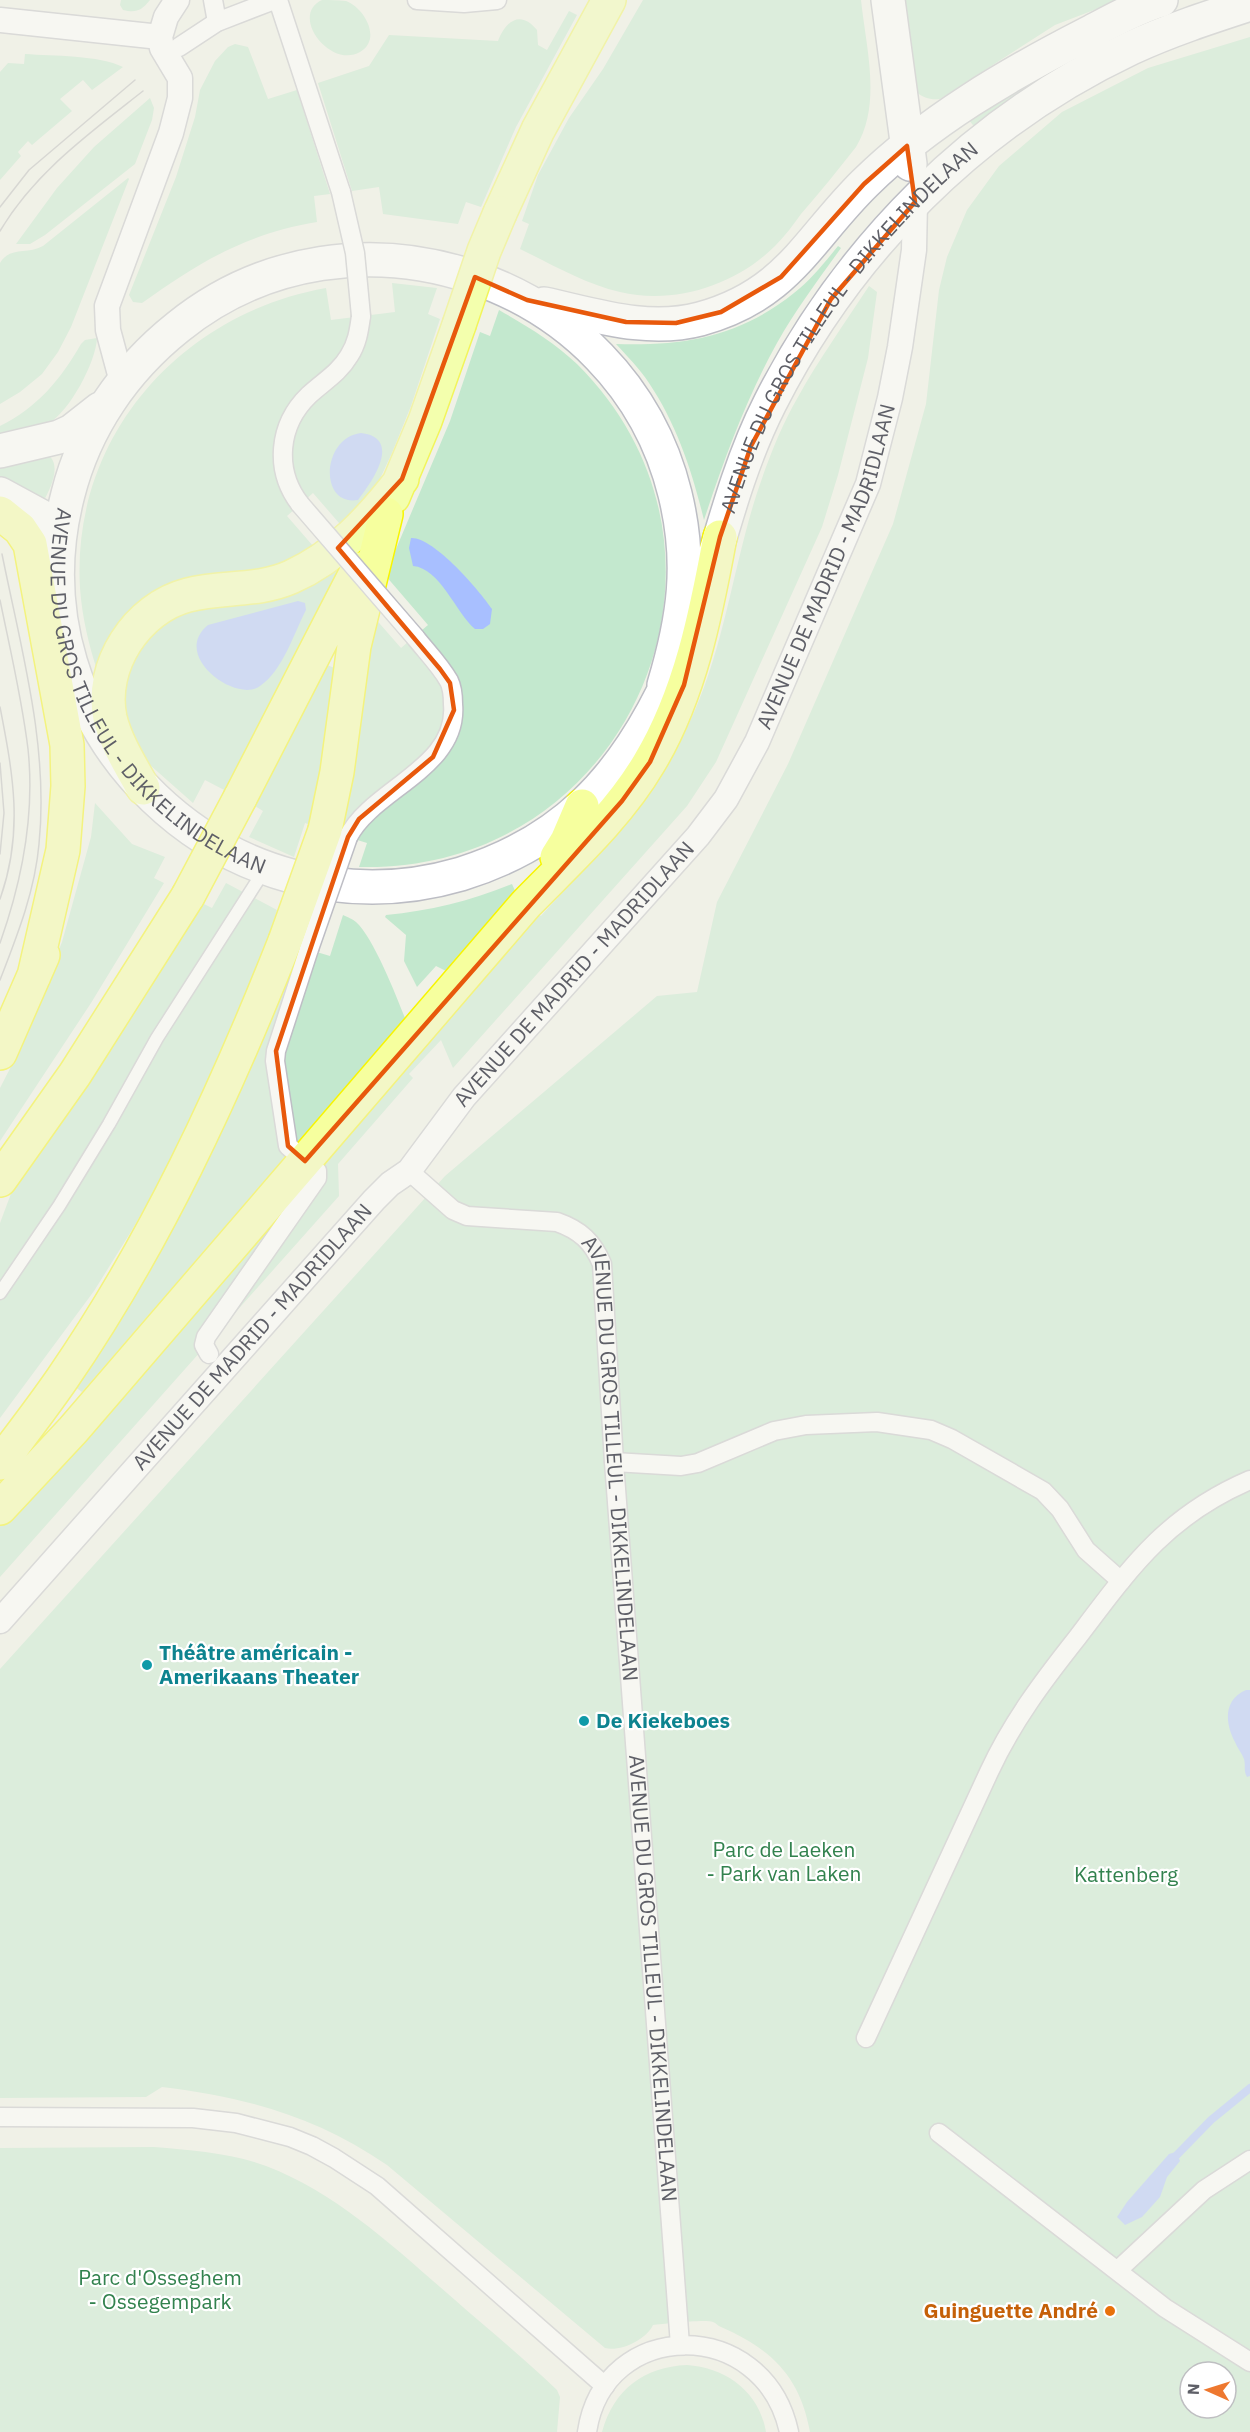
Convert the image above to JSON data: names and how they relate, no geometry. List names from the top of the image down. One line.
{"streets":{"main road":["AVENUE DU GROS TILLEUL - DIKKELINDELAAN"],"street":["AVENUE DE MADRID - MADRIDLAAN"]},"crossings":[["AVENUE DU GROS TILLEUL - DIKKELINDELAAN","AVENUE DE MADRID - MADRIDLAAN"]],"parks":["Parc de Laeken - Park van Laken","Kattenberg","Parc d'Osseghem - Ossegempark"],"places":["Théâtre américain - Amerikaans Theater","De Kiekeboes","Guinguette André"],"north":"left"}
